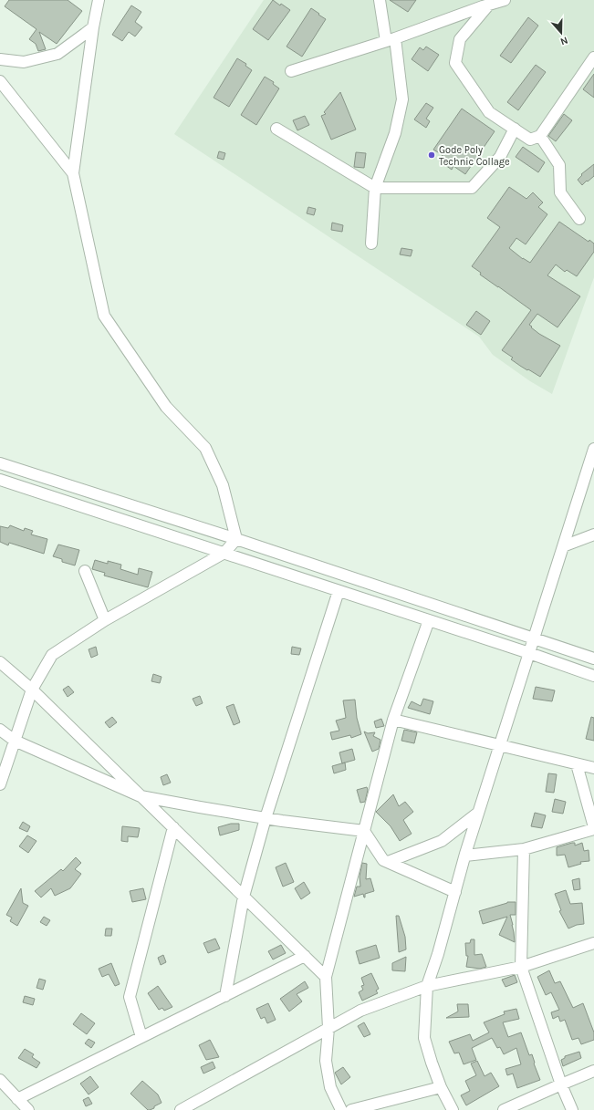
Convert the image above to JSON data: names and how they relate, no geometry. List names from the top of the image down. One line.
{"places":["Gode Poly Technic Collage"],"north":"bottom"}
